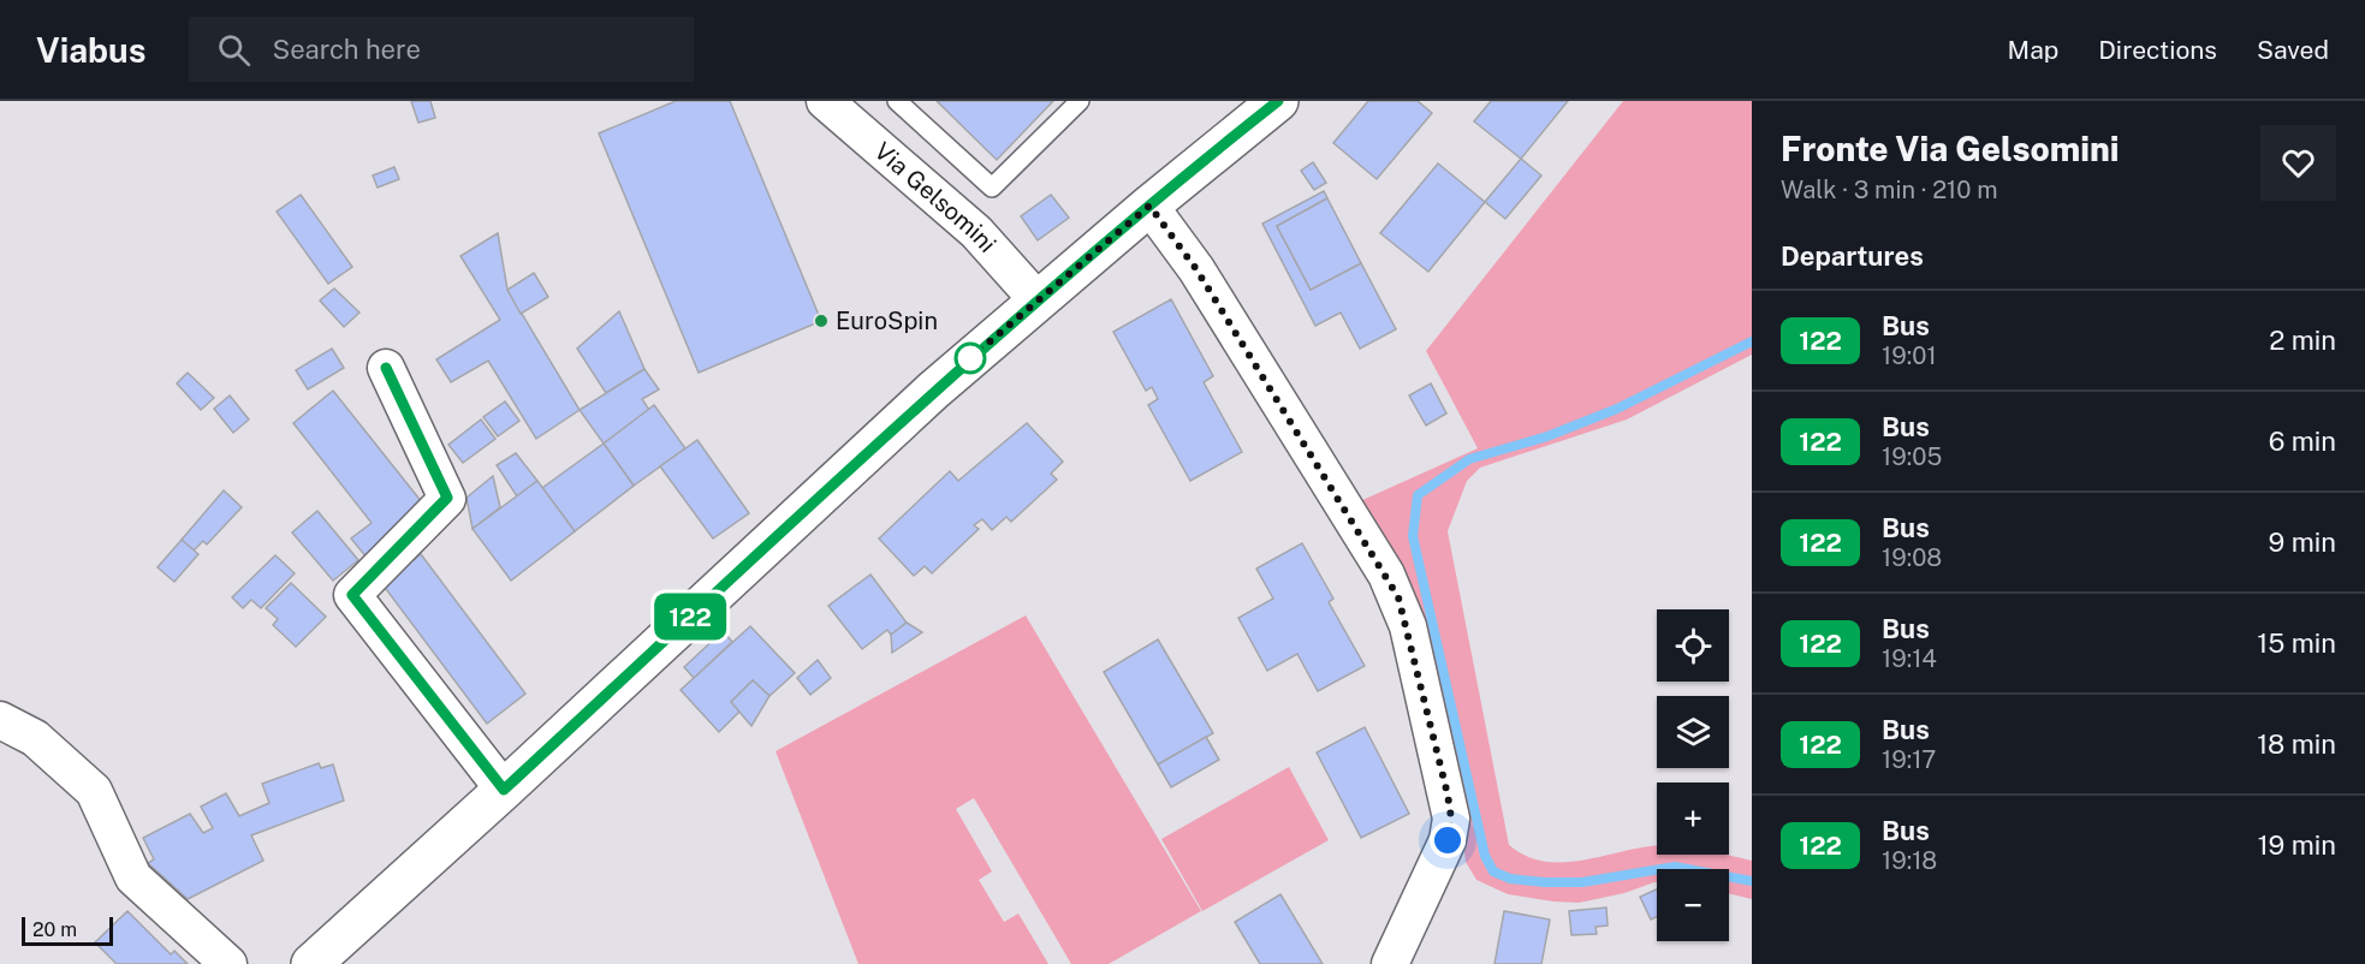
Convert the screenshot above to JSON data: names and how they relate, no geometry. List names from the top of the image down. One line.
{"streets":{"street":["Via Gelsomini"]},"places":["EuroSpin"],"lines":["bus line 122"],"scale_bar":"20 m","page":{"header":"Viabus","search":"Search here","nav":["Map","Directions","Saved"],"on_map":"122","heading":[["Fronte Via Gelsomini","Walk · 3 min · 210 m"],"Departures"],"list":[{"mark":"122","name":"Bus","note":"19:01","value":"2 min"},{"mark":"122","name":"Bus","note":"19:05","value":"6 min"},{"mark":"122","name":"Bus","note":"19:08","value":"9 min"},{"mark":"122","name":"Bus","note":"19:14","value":"15 min"},{"mark":"122","name":"Bus","note":"19:17","value":"18 min"},{"mark":"122","name":"Bus","note":"19:18","value":"19 min"}],"map_buttons":["+","−"],"scale":"20 m"}}
